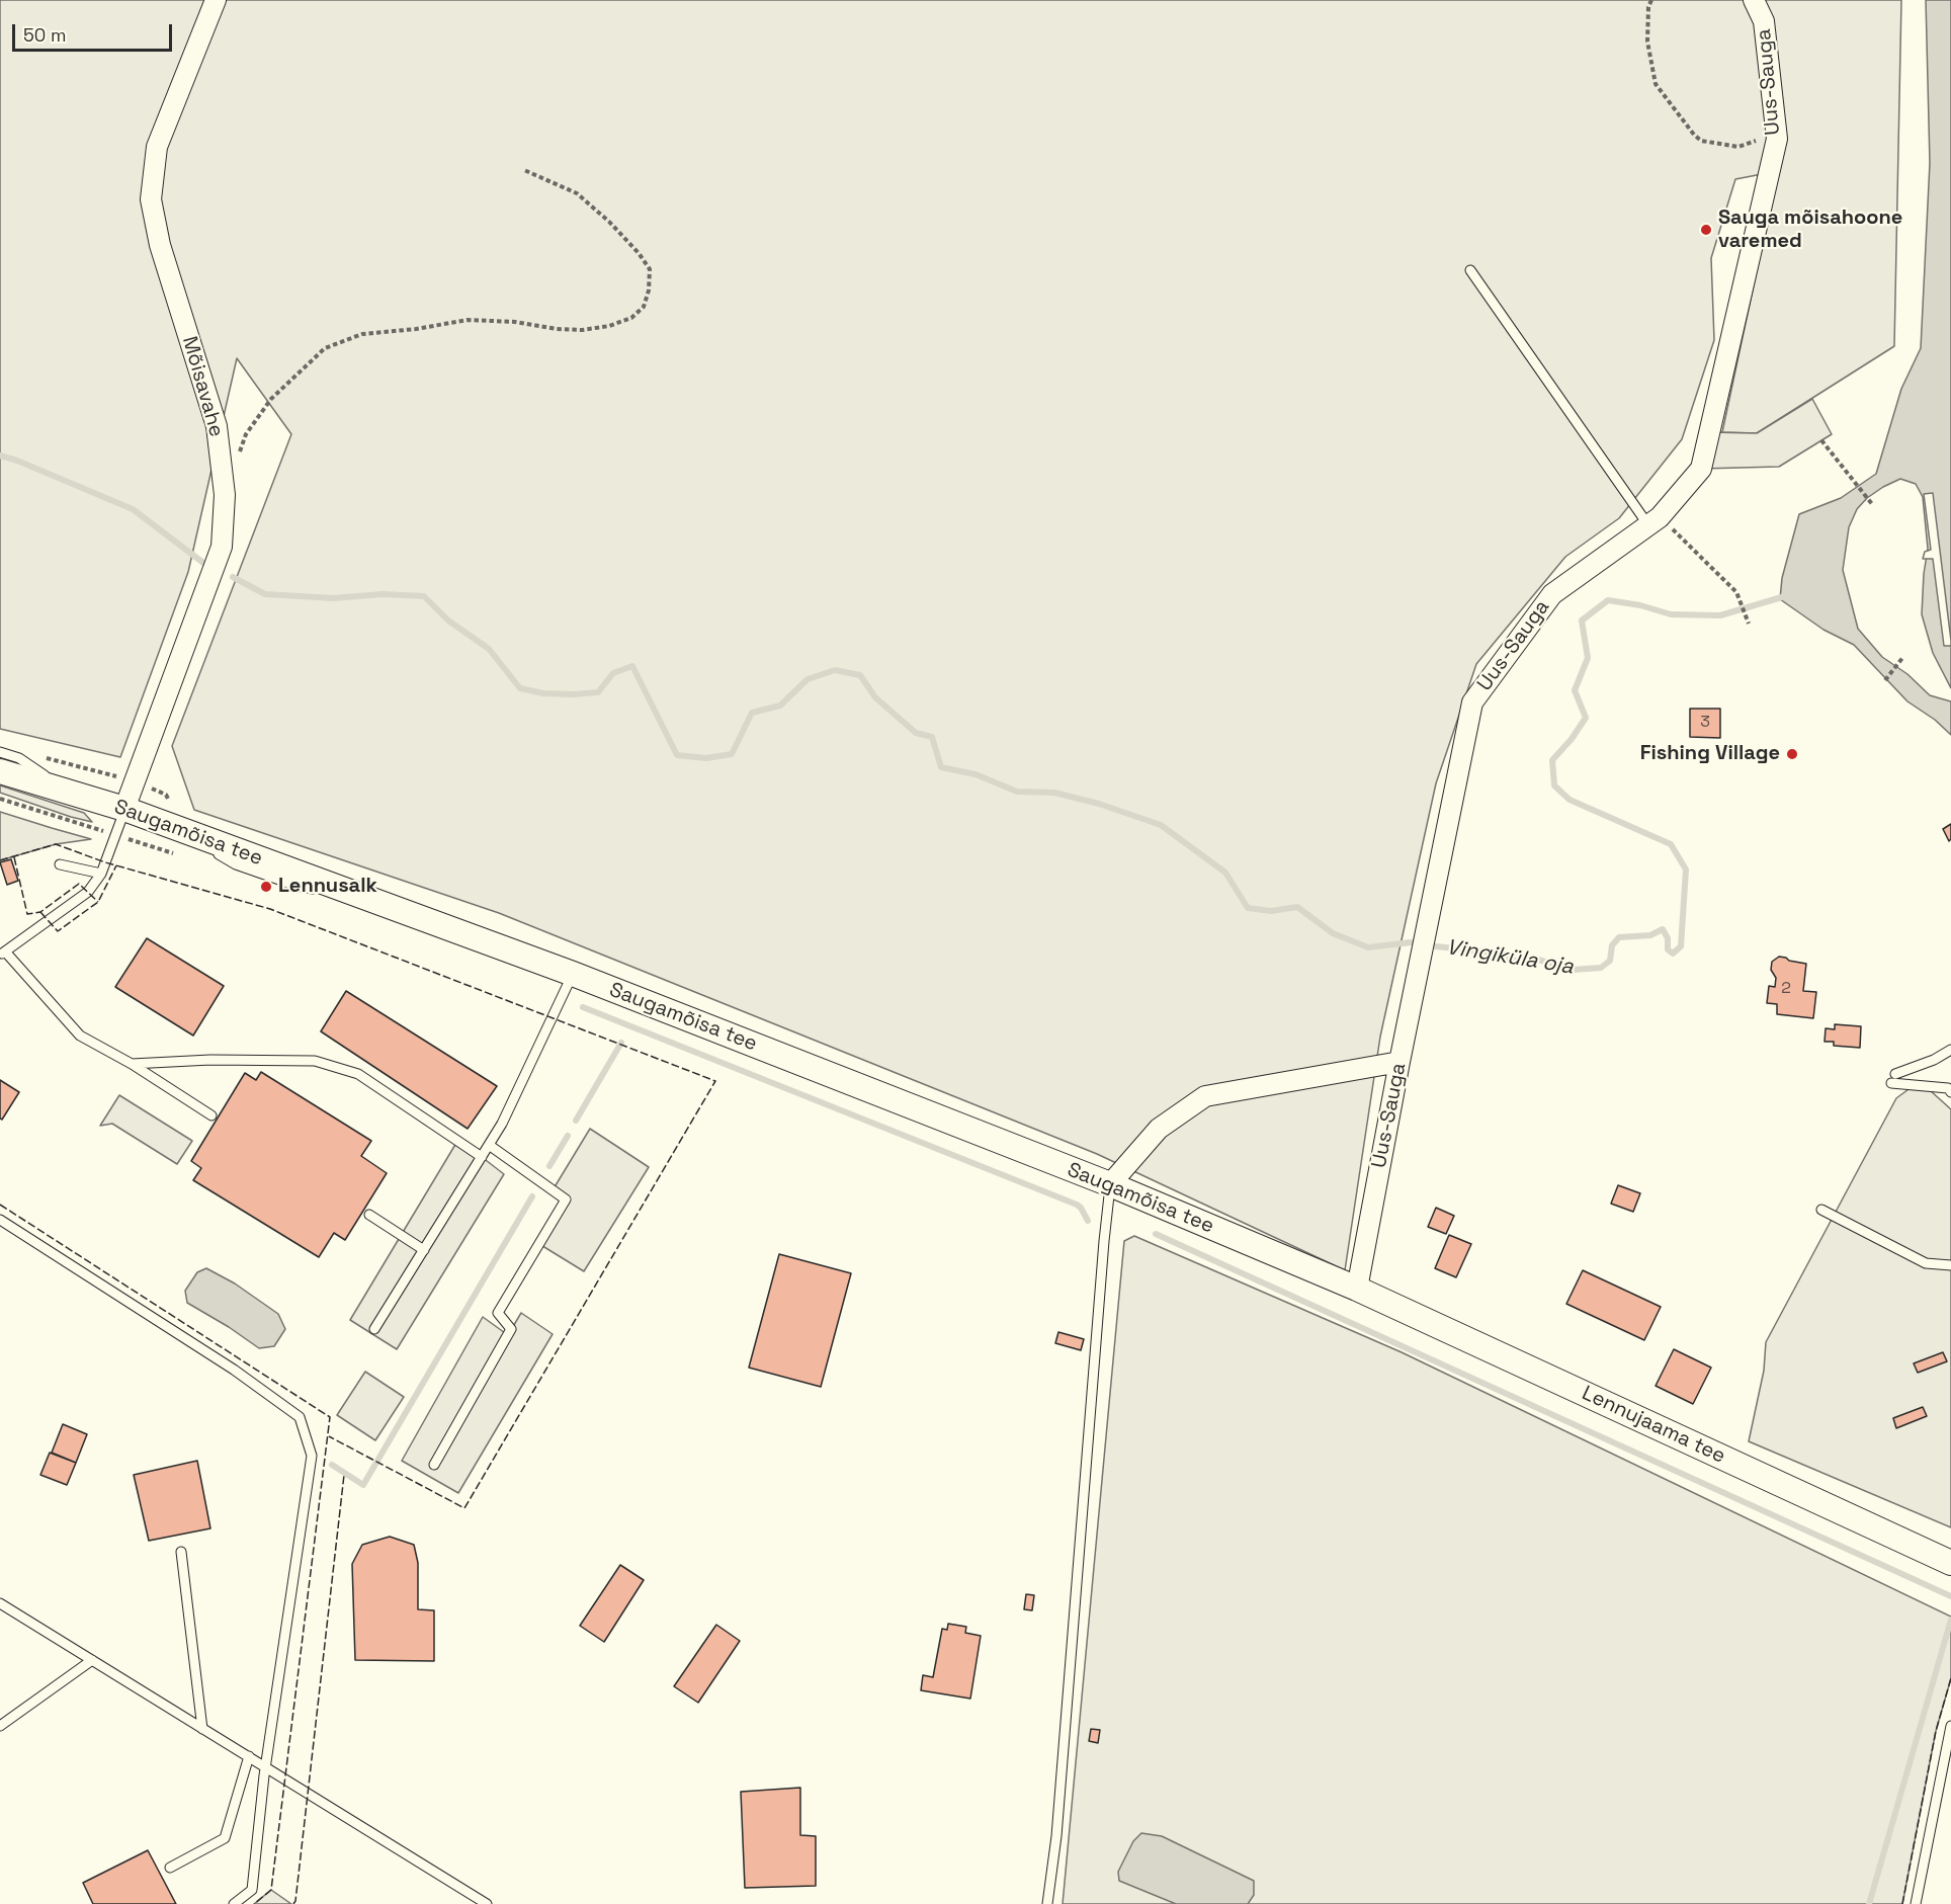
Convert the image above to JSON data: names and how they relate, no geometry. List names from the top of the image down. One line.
{"streets":{"street":["Uus-Sauga","Mõisavahe","Saugamõisa tee","Lennujaama tee"]},"crossings":[["Uus-Sauga","Saugamõisa tee"],["Uus-Sauga","Lennujaama tee"],["Mõisavahe","Saugamõisa tee"],["Saugamõisa tee","Lennujaama tee"]],"water":["Vingiküla oja"],"places":["Sauga mõisahoone varemed","Fishing Village","Lennusalk"],"house_numbers":["3","2"],"scale_bar":"50 m"}
